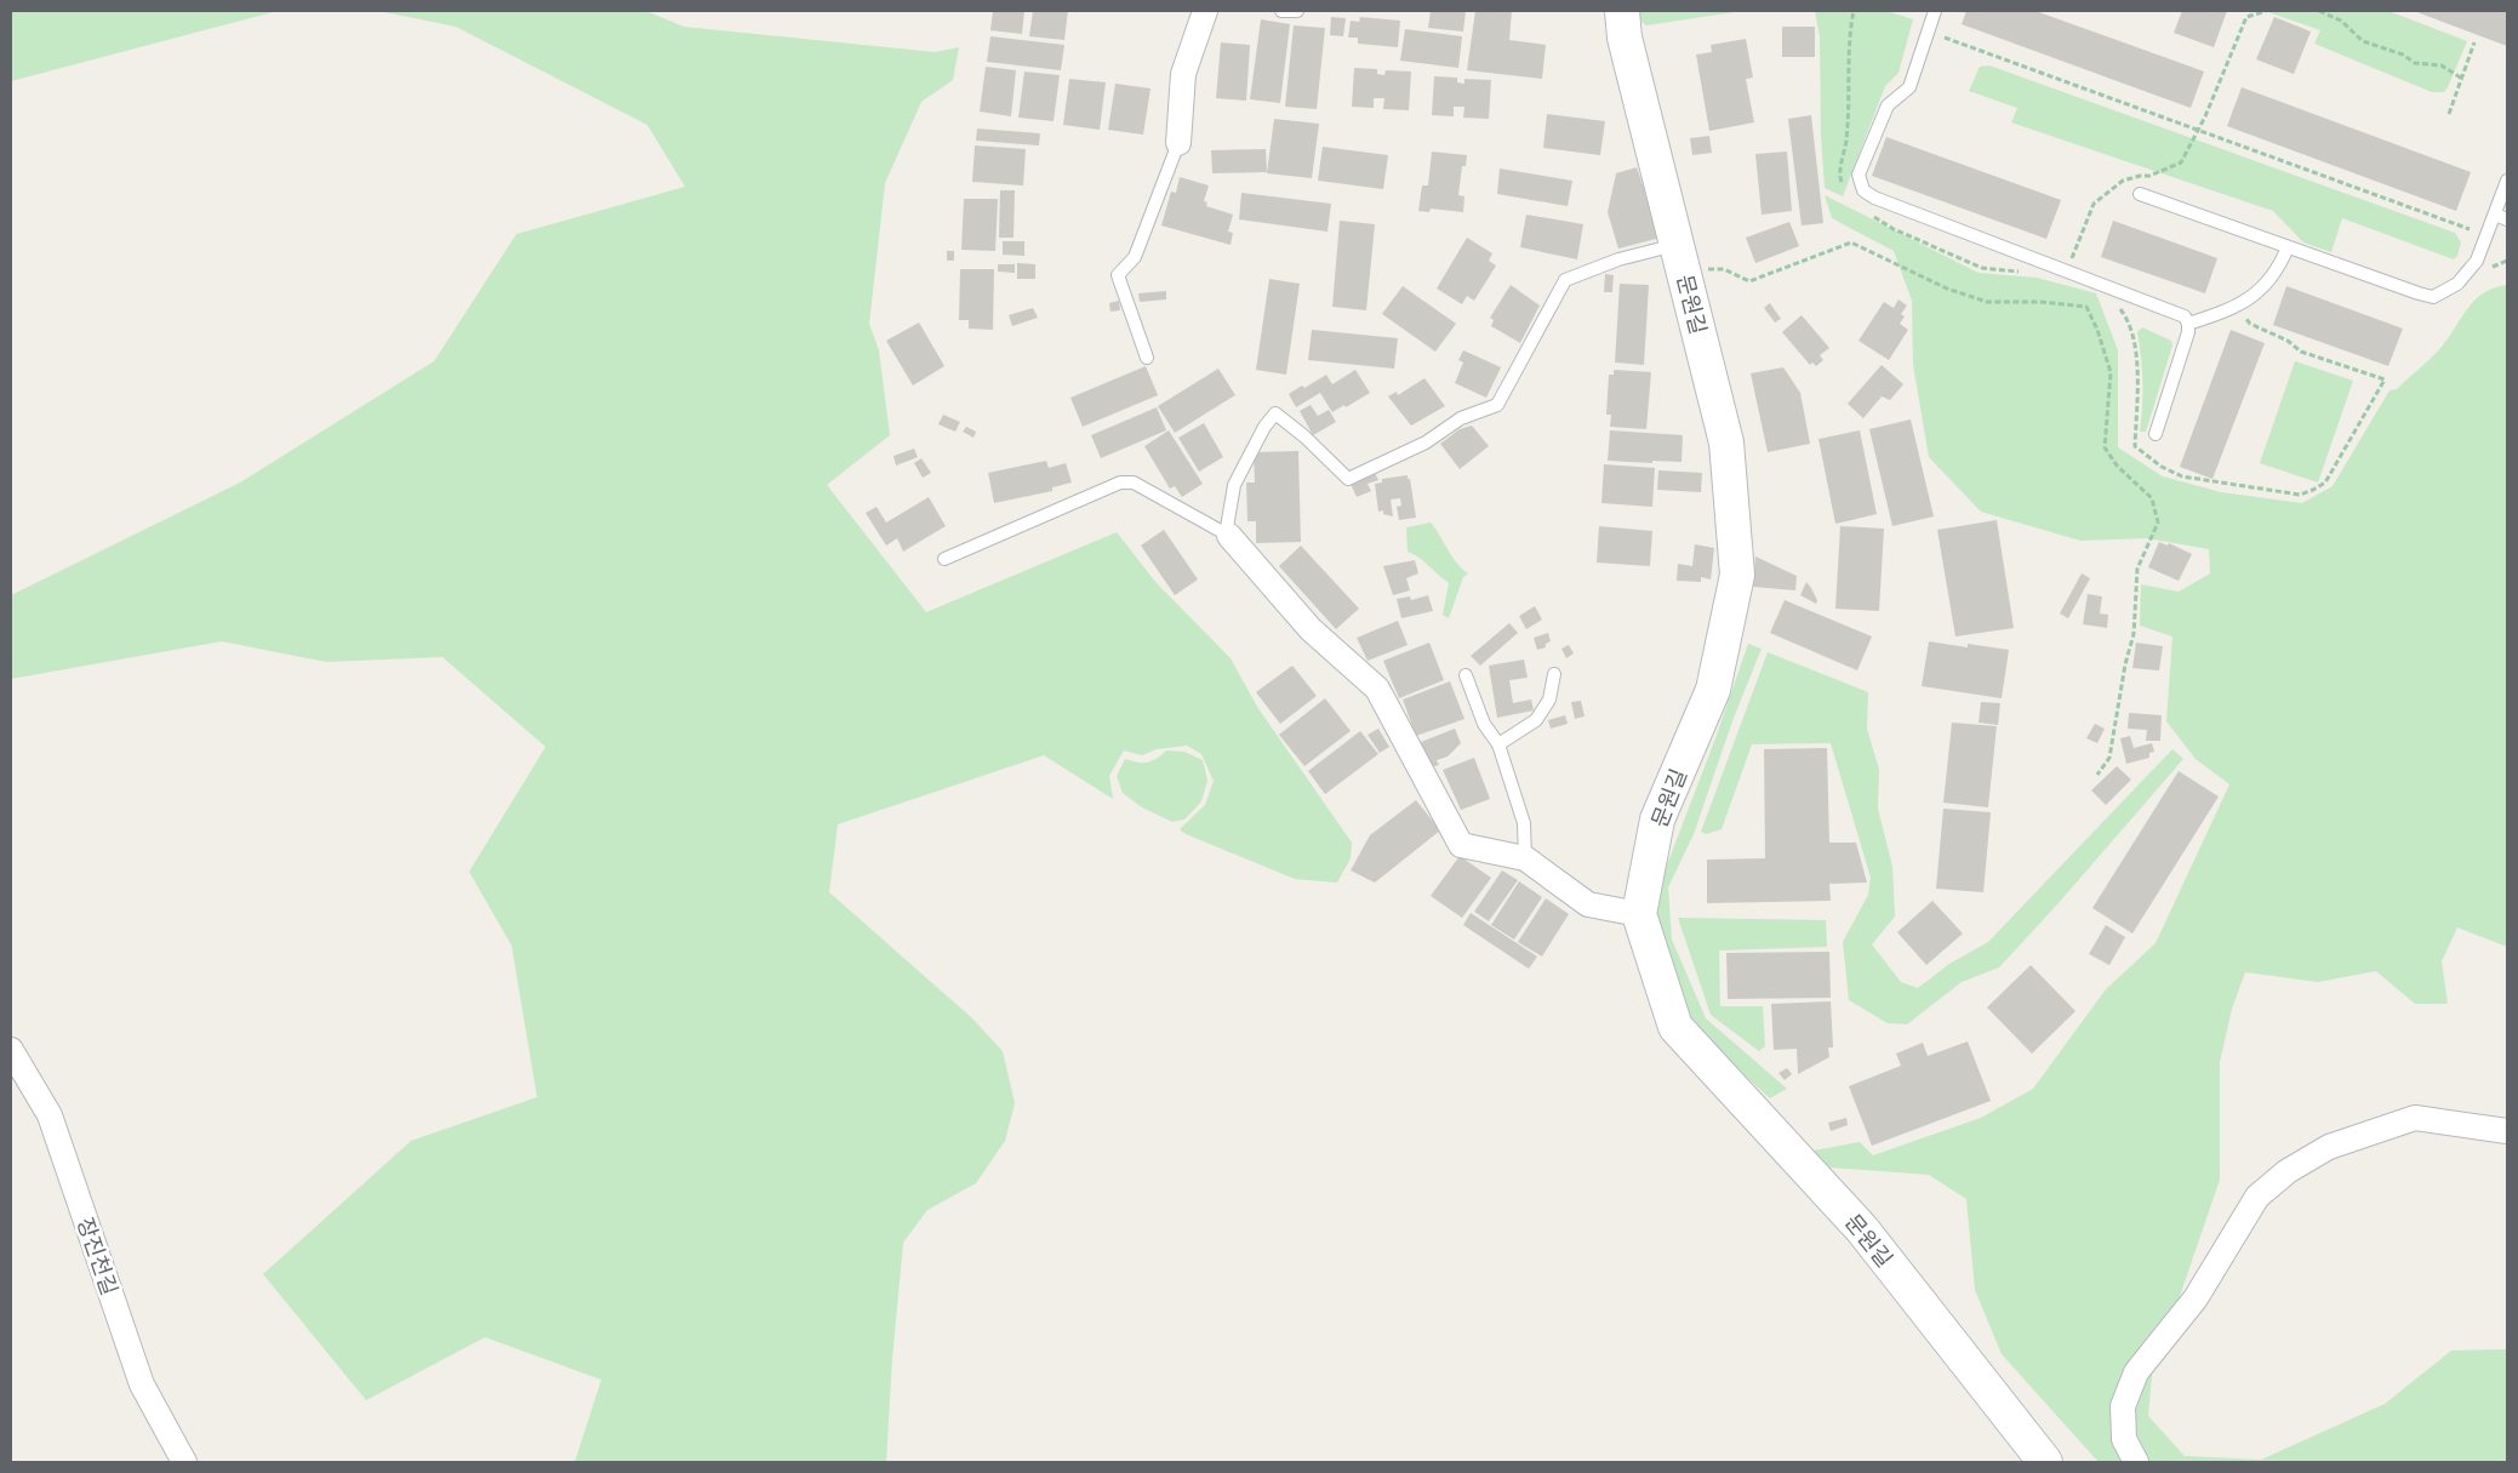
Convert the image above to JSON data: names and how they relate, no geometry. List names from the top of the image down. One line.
{"streets":{"street":["문원길","장진천길"]}}
